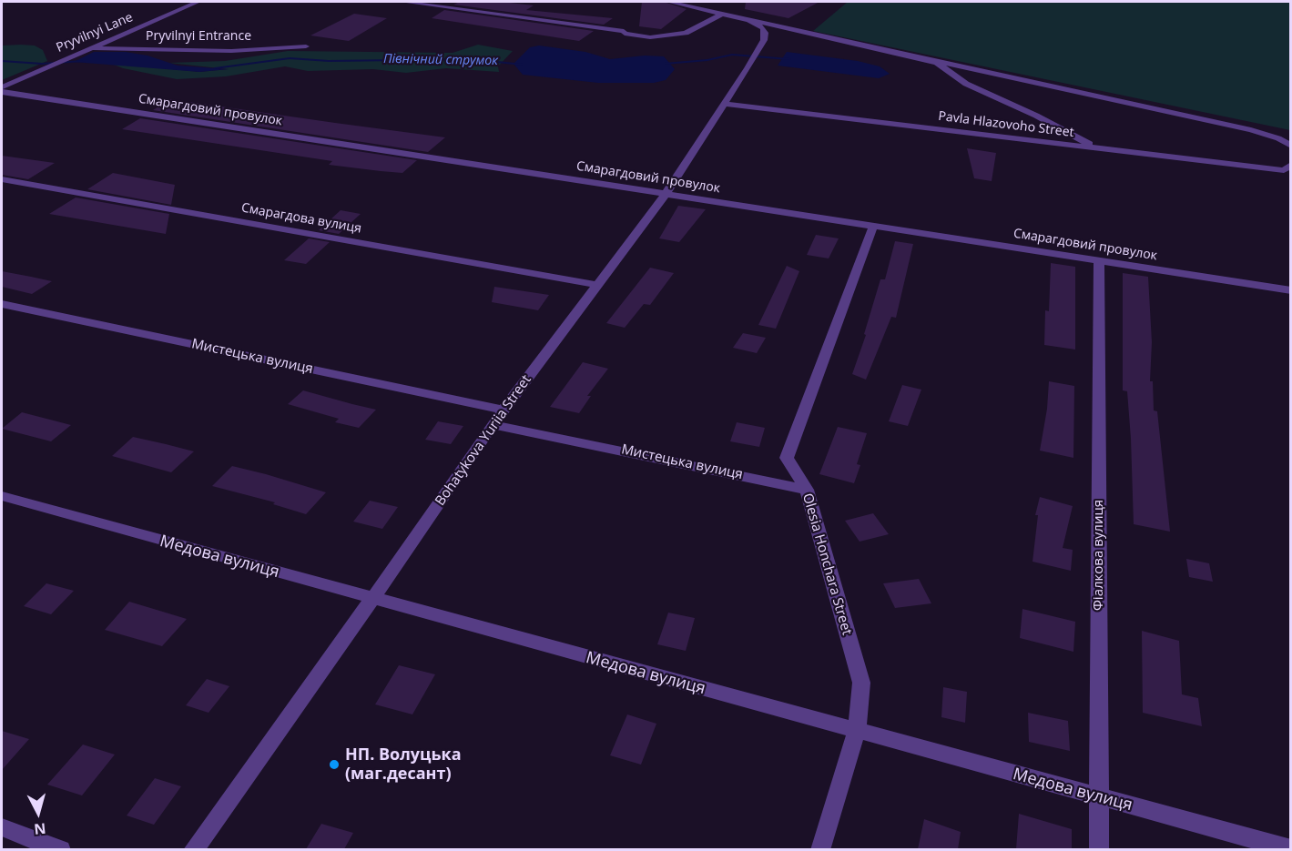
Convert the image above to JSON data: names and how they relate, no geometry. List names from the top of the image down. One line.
{"streets":{"street":["Pryvilnyi Lane","Pryvilnyi Entrance","Смарагдовий провулок","Pavla Hlazovoho Street","Смарагдова вулиця","Мистецька вулиця","Bohatykova Yuriia Street","Фіалкова вулиця","Медова вулиця","Olesia Honchara Street"]},"crossings":[["Pryvilnyi Lane","Pryvilnyi Entrance"],["Смарагдовий провулок","Bohatykova Yuriia Street"],["Смарагдовий провулок","Фіалкова вулиця"],["Смарагдовий провулок","Olesia Honchara Street"],["Pavla Hlazovoho Street","Bohatykova Yuriia Street"],["Смарагдова вулиця","Bohatykova Yuriia Street"],["Мистецька вулиця","Bohatykova Yuriia Street"],["Мистецька вулиця","Olesia Honchara Street"],["Bohatykova Yuriia Street","Медова вулиця"],["Фіалкова вулиця","Медова вулиця"],["Медова вулиця","Olesia Honchara Street"]],"water":["Північний струмок"],"places":["НП. Волуцька (маг.десант)"],"north":"bottom"}
